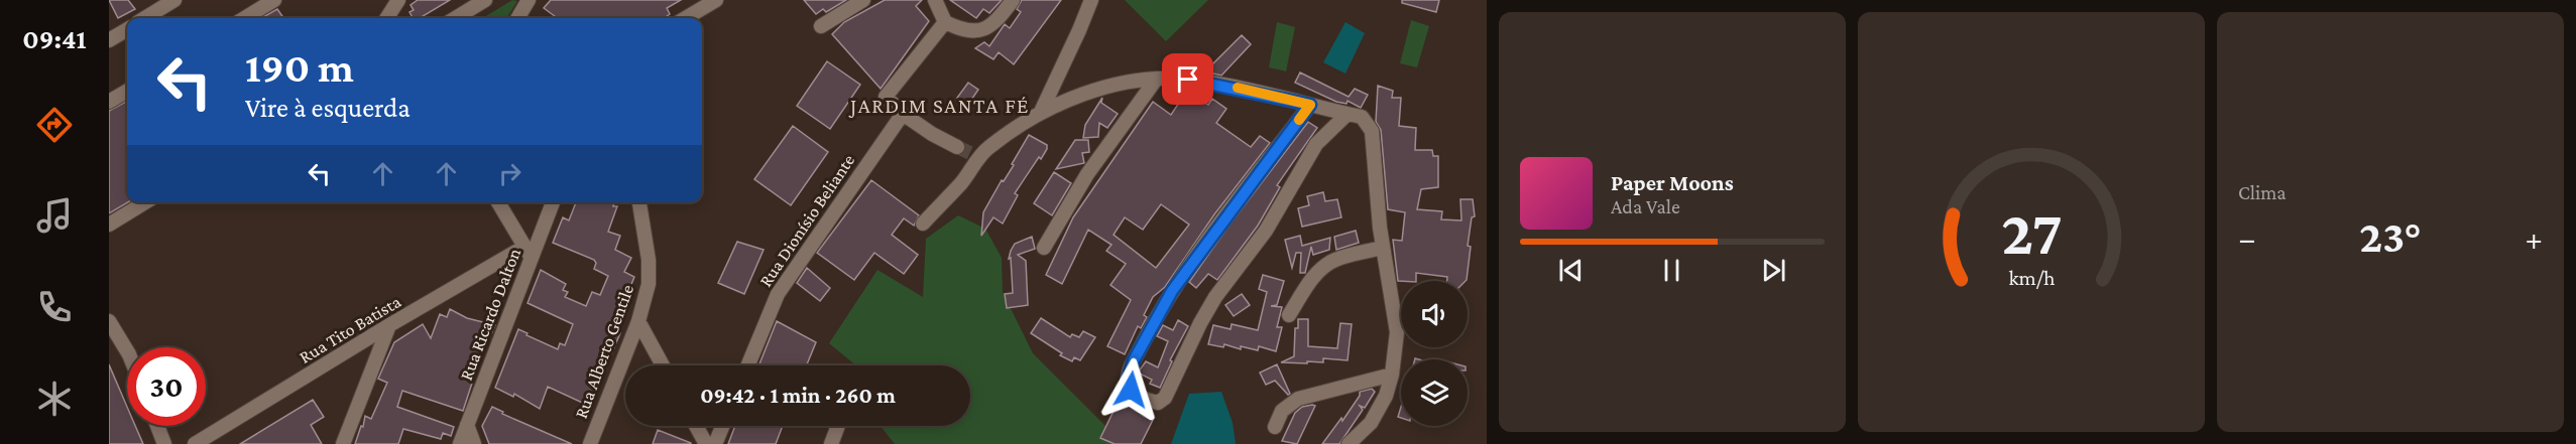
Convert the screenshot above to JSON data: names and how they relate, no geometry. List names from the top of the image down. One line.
{"streets":{"street":["Rua Dionísio Beliante","Rua Ricardo Dalton","Rua Tito Batista","Rua Alberto Gentile"]},"districts":["JARDIM SANTA FÉ"],"page":{"tabs":"09:41","tile":"Clima","turn":["190 m","Vire à esquerda"],"song":["Paper Moons","Ada Vale"],"heat":["−","23°","+"],"limit":"30","trip":"09:42 · 1 min · 260 m","gauge":["27","km/h"]}}
